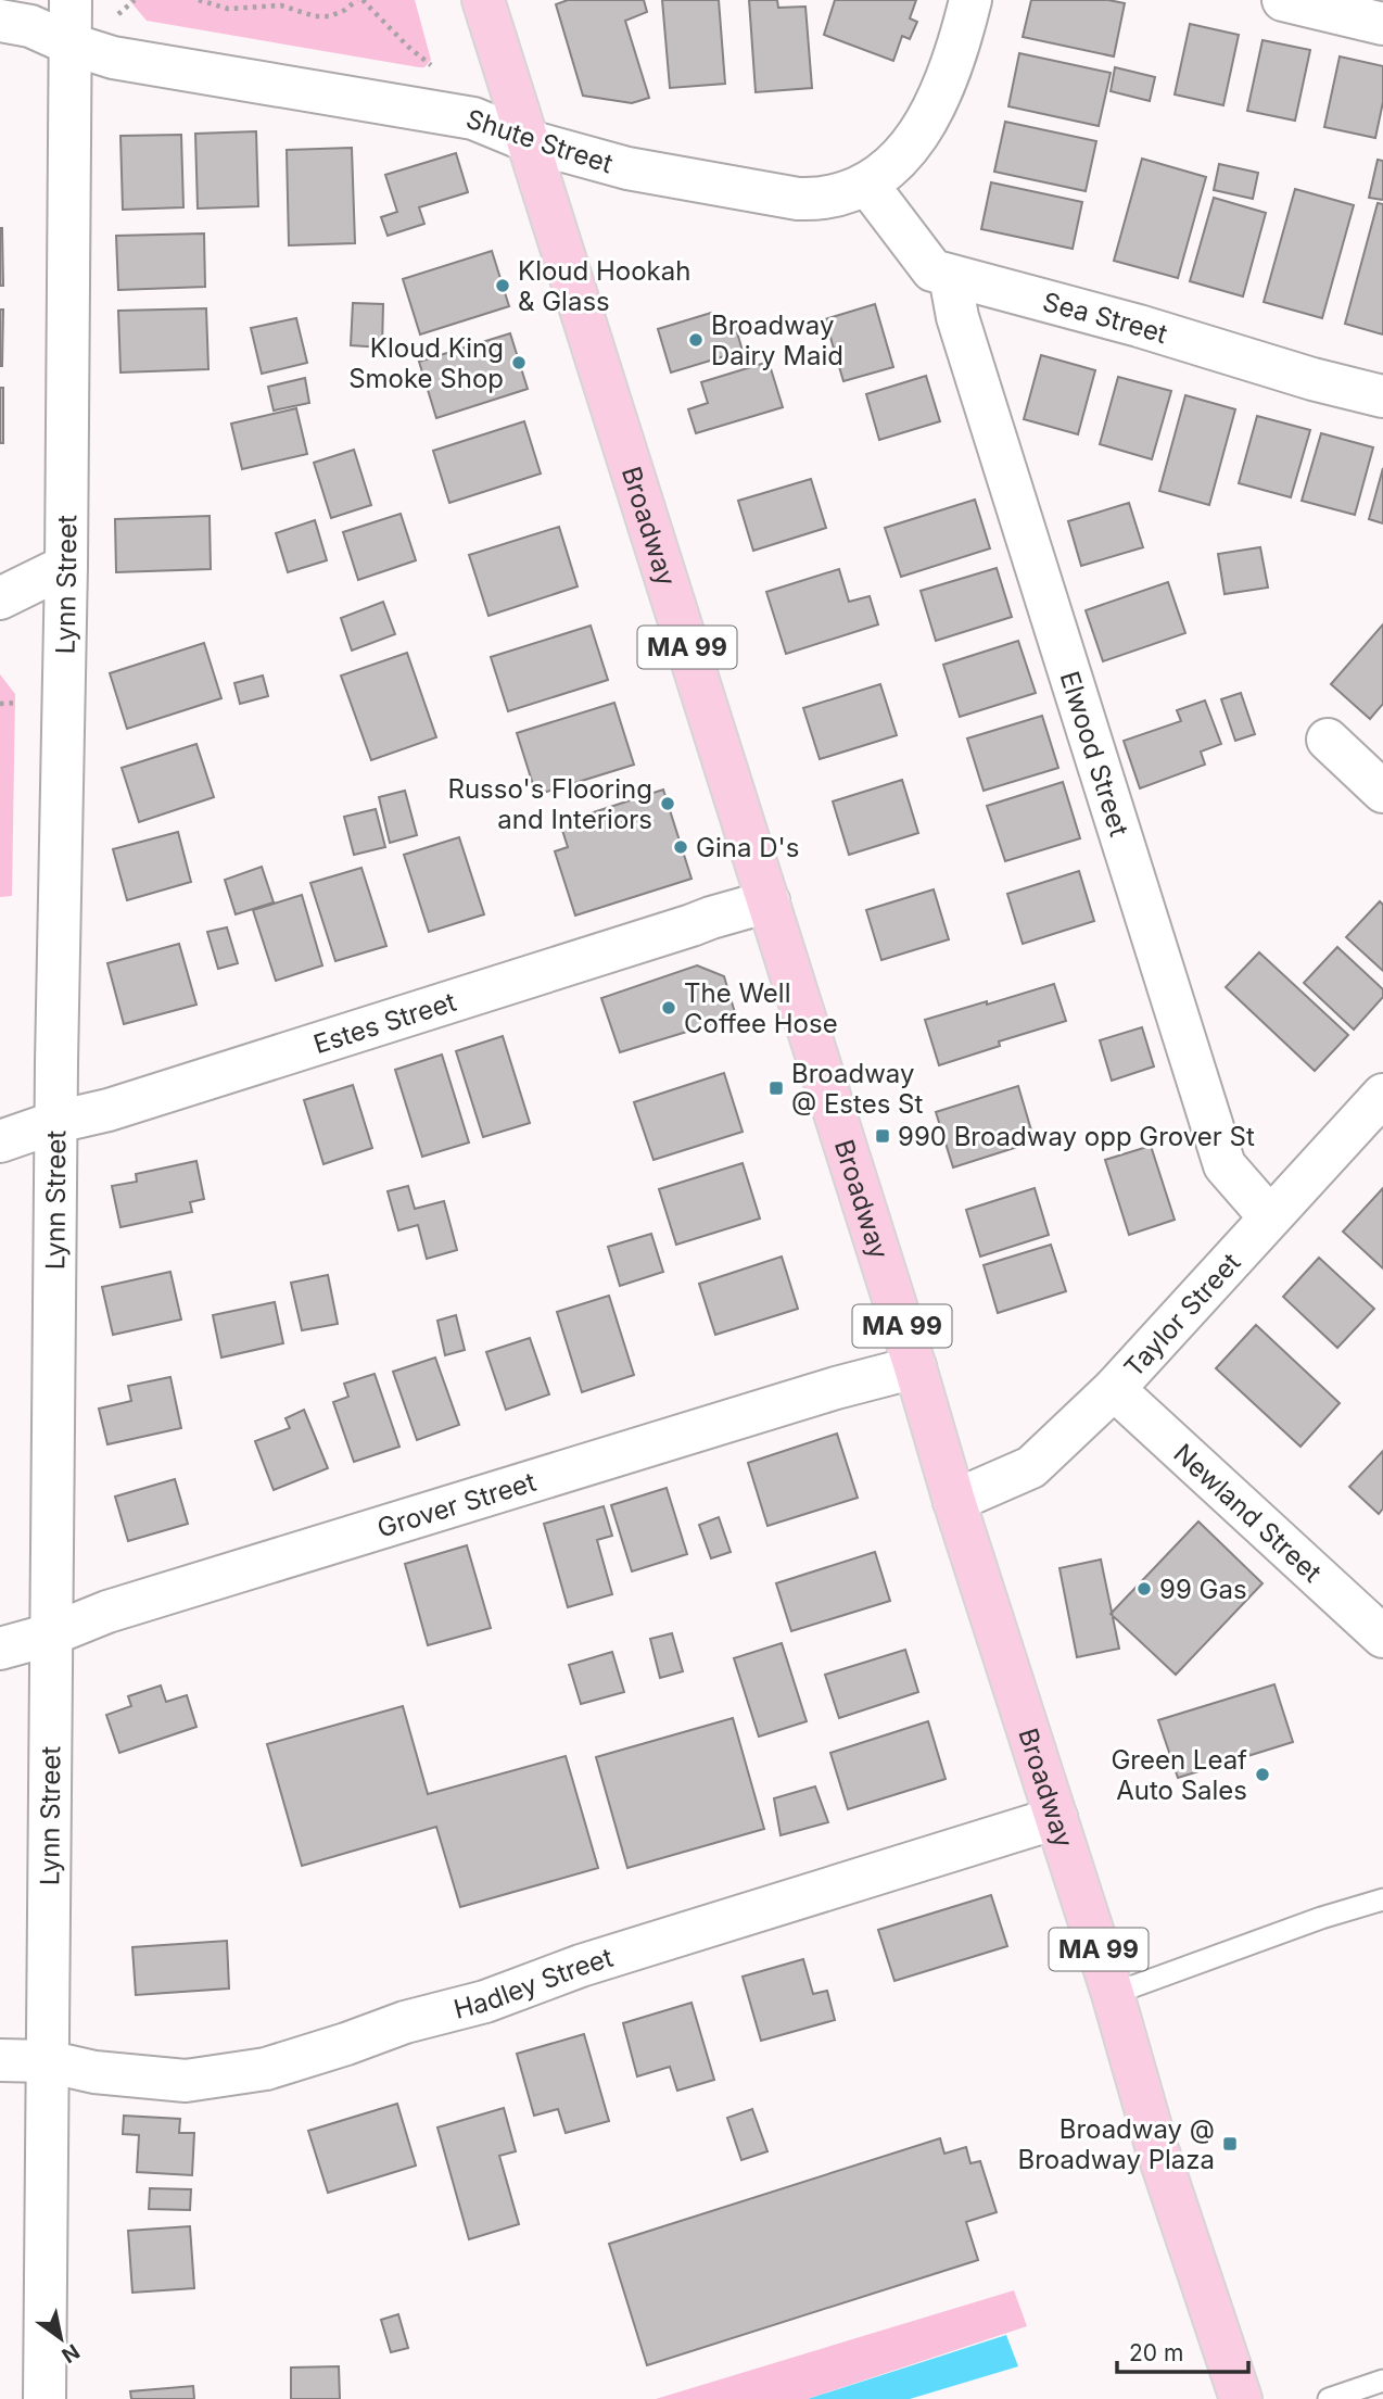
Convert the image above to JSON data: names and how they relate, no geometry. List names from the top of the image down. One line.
{"streets":{"main road":["Broadway","MA 99"],"street":["Shute Street","Sea Street","Lynn Street","Elwood Street","Estes Street","Taylor Street","Grover Street","Newland Street","Hadley Street"]},"crossings":[["Shute Street","Sea Street"],["Shute Street","Broadway"],["Shute Street","Lynn Street"],["Sea Street","Elwood Street"],["Broadway","Estes Street"],["Broadway","Taylor Street"],["Broadway","Grover Street"],["Broadway","Hadley Street"],["Lynn Street","Estes Street"],["Lynn Street","Grover Street"],["Lynn Street","Hadley Street"],["Elwood Street","Taylor Street"],["Taylor Street","Newland Street"]],"places":{"other":["Kloud Hookah & Glass","Broadway Dairy Maid","Kloud King Smoke Shop","Russo's Flooring and Interiors","Gina D's","The Well Coffee Hose","99 Gas","Green Leaf Auto Sales"],"transit":["Broadway @ Estes St","990 Broadway opp Grover St","Broadway @ Broadway Plaza"]},"scale_bar":"20 m","north":"bottom right"}
